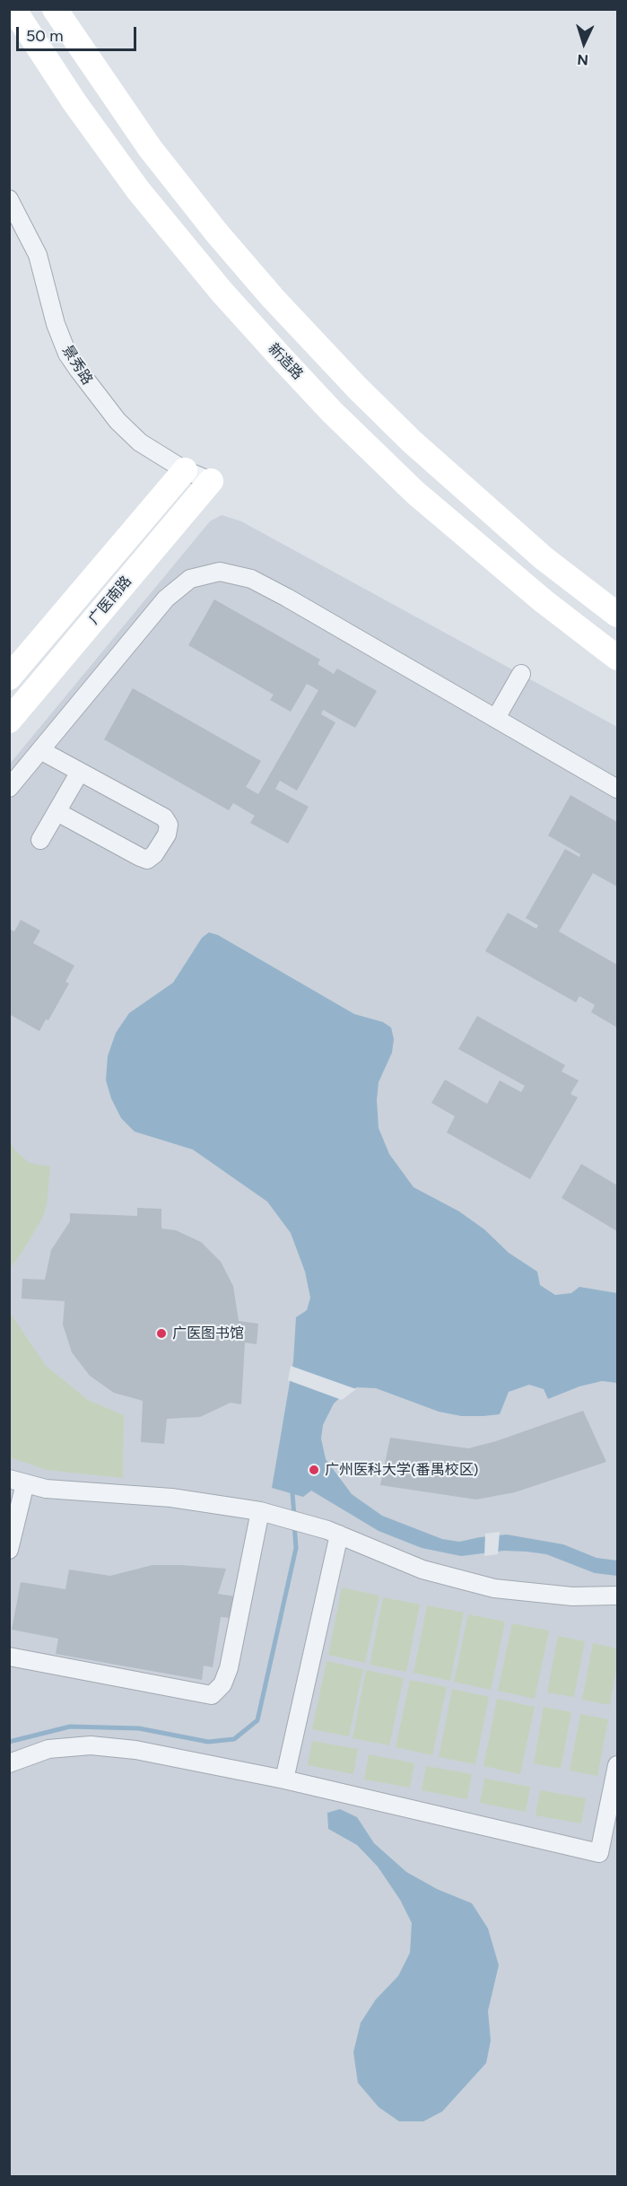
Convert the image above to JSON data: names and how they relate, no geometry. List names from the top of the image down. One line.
{"streets":{"main road":["新造路","广医南路"],"street":["景秀路"]},"crossings":[["景秀路","广医南路"]],"places":["广医图书馆","广州医科大学(番禺校区)"],"scale_bar":"50 m","north":"bottom"}
